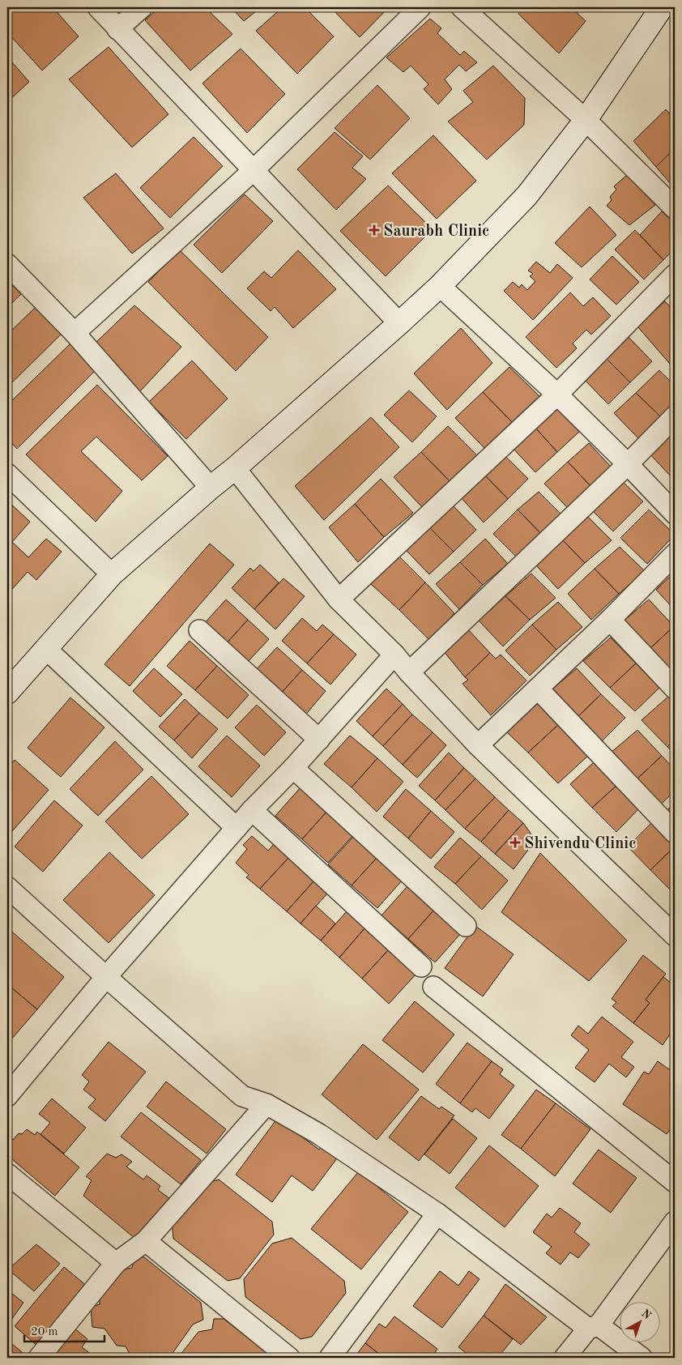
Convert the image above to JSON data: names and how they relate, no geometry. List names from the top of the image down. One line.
{"places":{"health":["Saurabh Clinic","Shivendu Clinic"]},"scale_bar":"20 m","north":"top right"}
